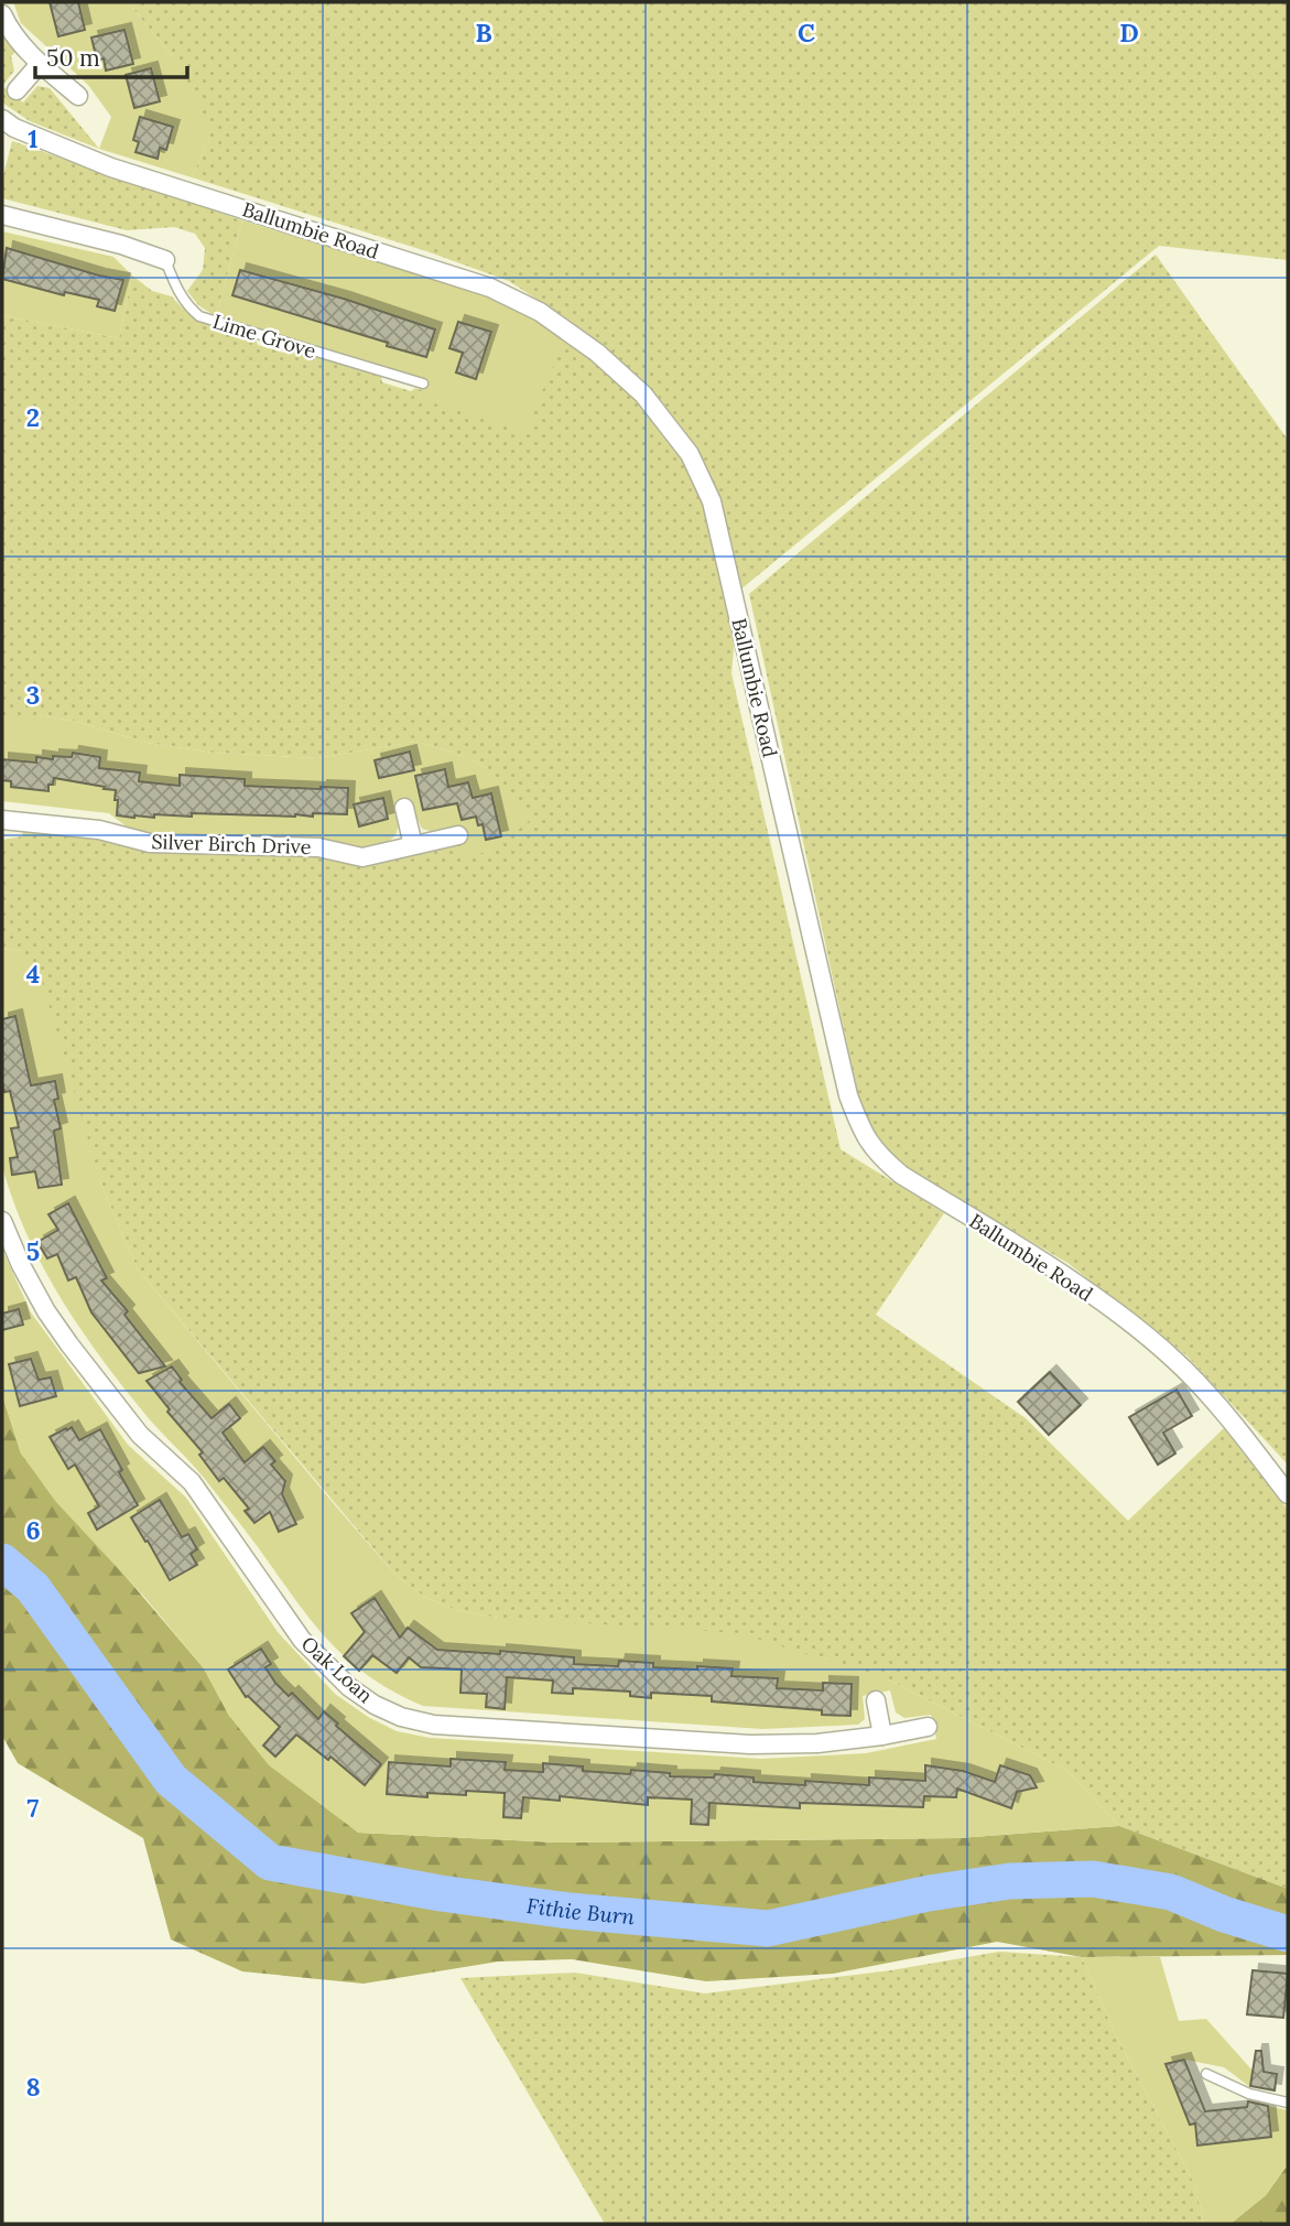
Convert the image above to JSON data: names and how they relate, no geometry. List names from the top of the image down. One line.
{"streets":{"street":["Ballumbie Road","Lime Grove","Silver Birch Drive","Oak Loan"]},"water":["Fithie Burn"],"scale_bar":"50 m","grid":{"columns":["B","C","D"],"rows":["1","2","3","4","5","6","7","8"]}}
